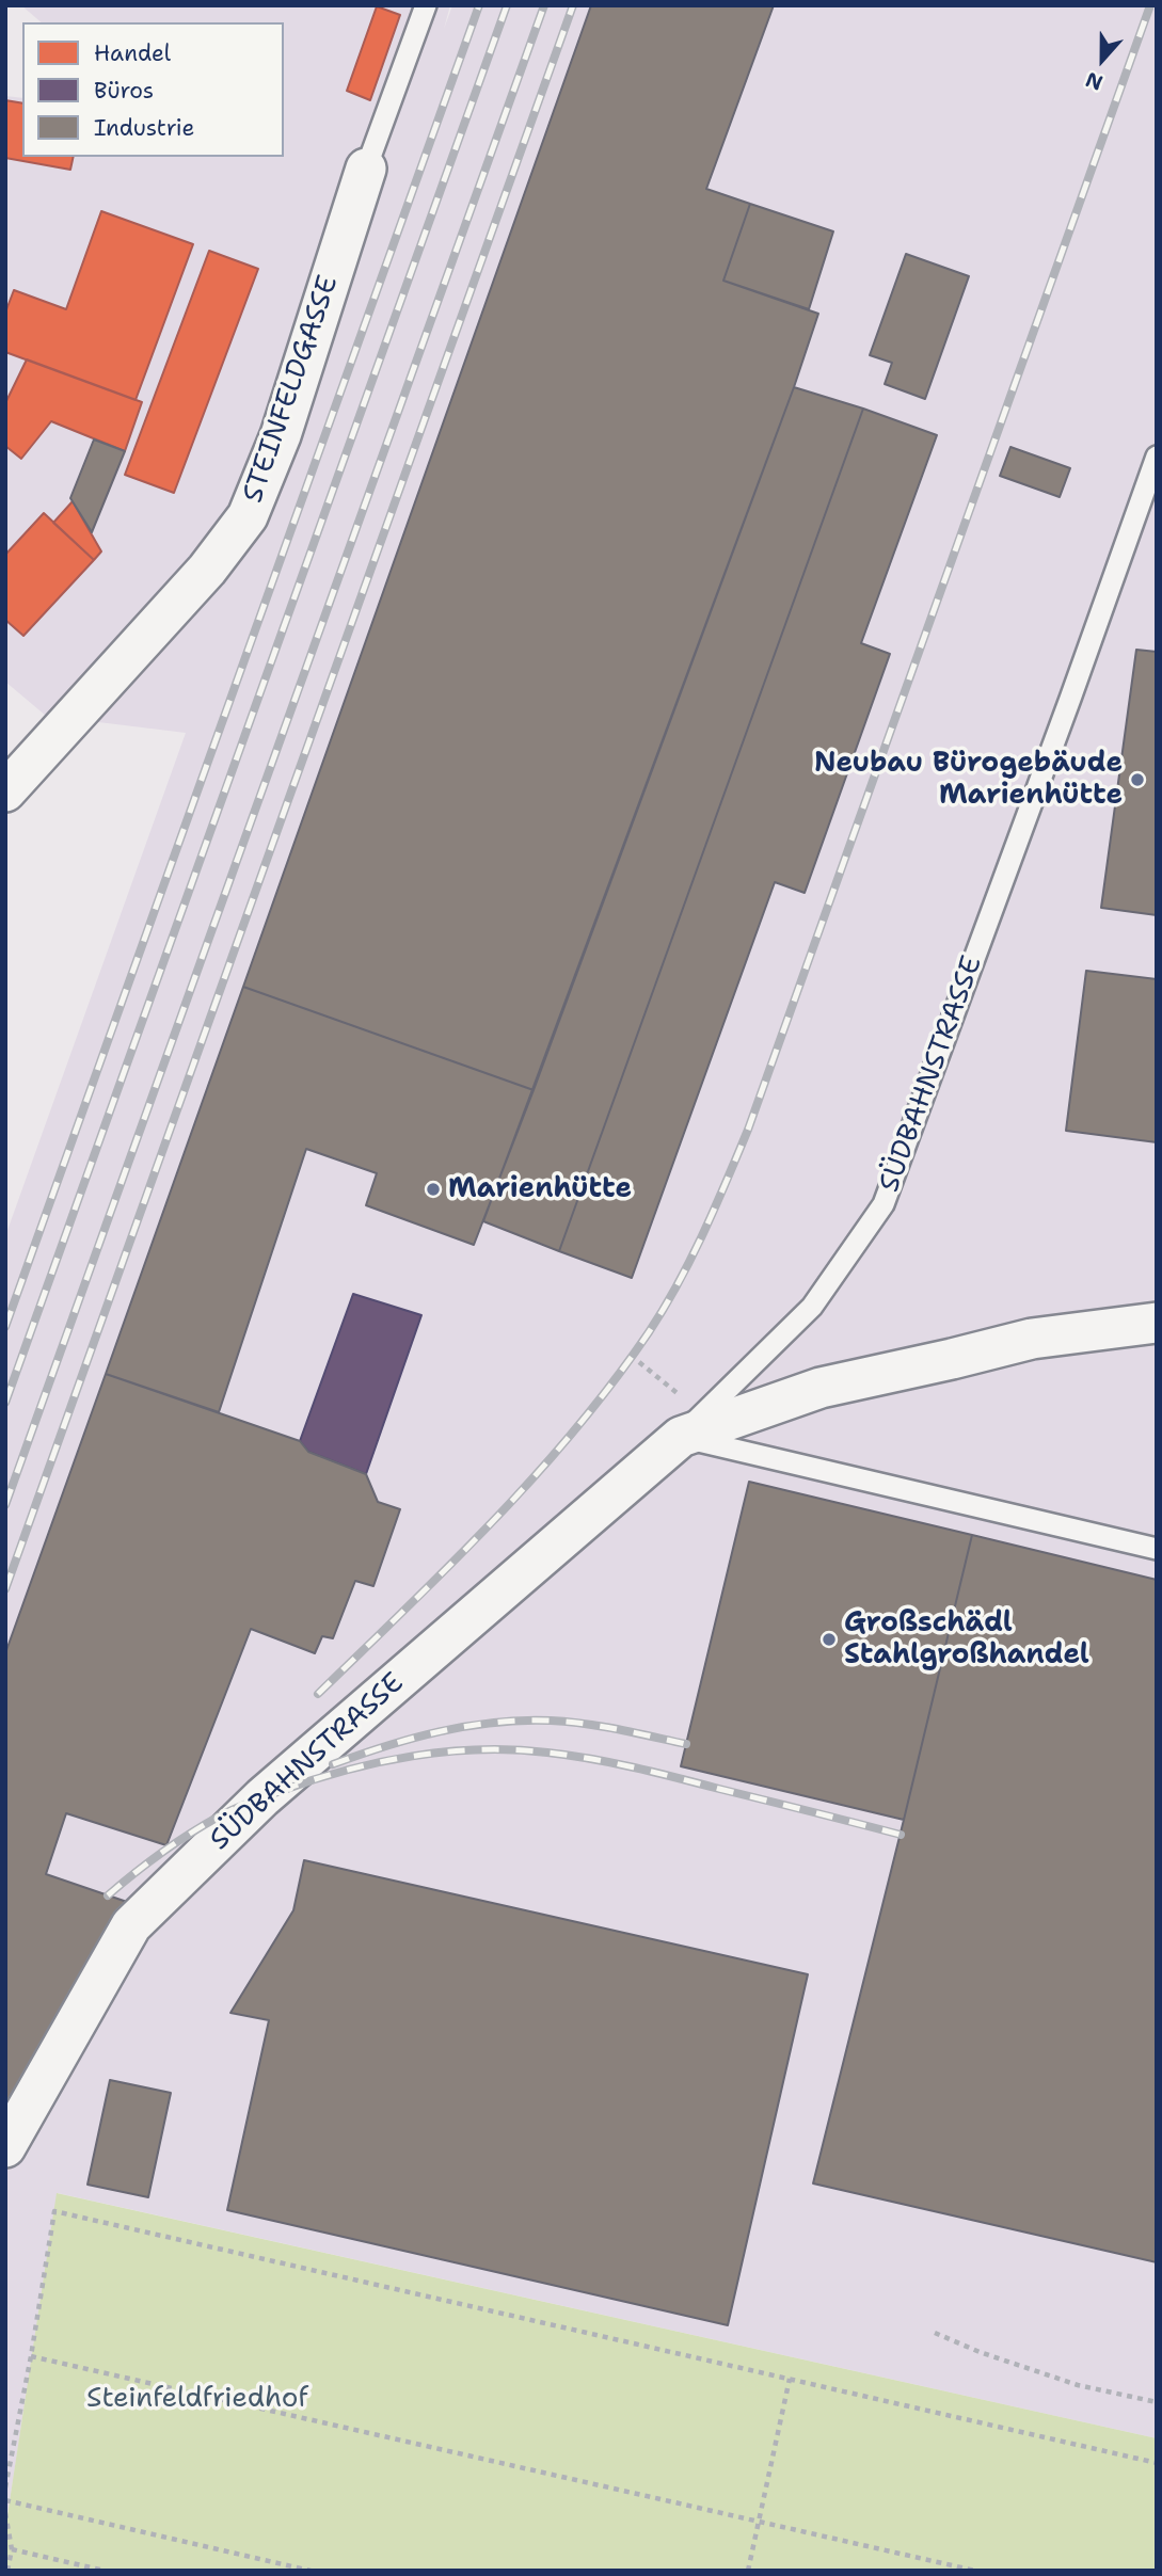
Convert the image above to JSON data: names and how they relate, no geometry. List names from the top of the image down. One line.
{"streets":{"street":["STEINFELDGASSE","SÜDBAHNSTRASSE"]},"parks":["Steinfeldfriedhof"],"places":["Neubau Bürogebäude Marienhütte","Marienhütte","Großschädl Stahlgroßhandel"],"legend":["Handel","Büros","Industrie"],"north":"bottom"}
